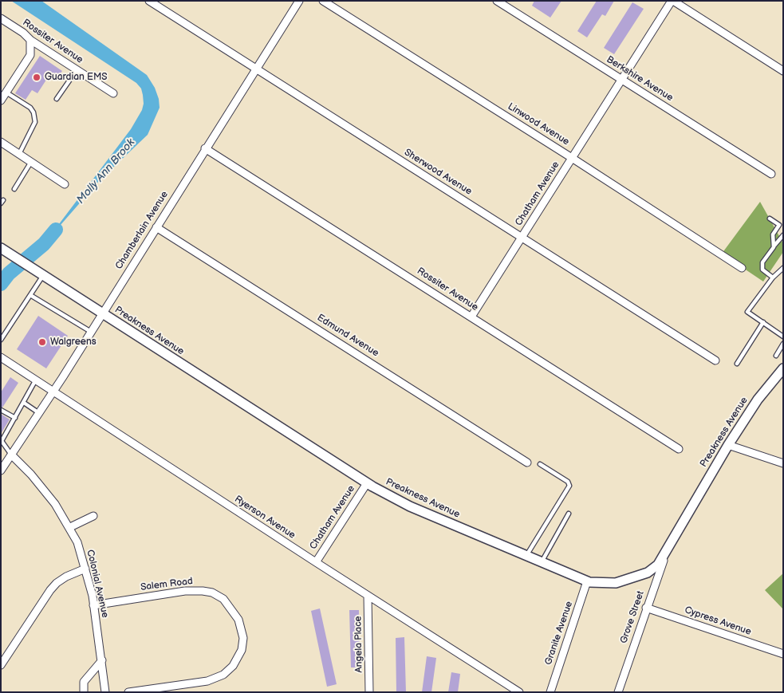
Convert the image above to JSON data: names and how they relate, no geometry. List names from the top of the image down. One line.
{"streets":{"main road":["Preakness Avenue"],"street":["Rossiter Avenue","Berkshire Avenue","Linwood Avenue","Sherwood Avenue","Chatham Avenue","Chamberlain Avenue","Edmund Avenue","Ryerson Avenue","Colonial Avenue","Salem Road","Grove Street","Cypress Avenue","Granite Avenue","Angela Place"]},"crossings":[["Rossiter Avenue","Chatham Avenue"],["Rossiter Avenue","Chamberlain Avenue"],["Berkshire Avenue","Chatham Avenue"],["Linwood Avenue","Chatham Avenue"],["Sherwood Avenue","Chatham Avenue"],["Sherwood Avenue","Chamberlain Avenue"],["Chatham Avenue","Preakness Avenue"],["Chatham Avenue","Ryerson Avenue"],["Chamberlain Avenue","Preakness Avenue"],["Chamberlain Avenue","Edmund Avenue"],["Chamberlain Avenue","Ryerson Avenue"],["Chamberlain Avenue","Colonial Avenue"],["Preakness Avenue","Grove Street"],["Preakness Avenue","Granite Avenue"],["Ryerson Avenue","Angela Place"],["Colonial Avenue","Salem Road"],["Grove Street","Cypress Avenue"]],"water":["Molly Ann Brook"],"places":["Guardian EMS","Walgreens"]}
